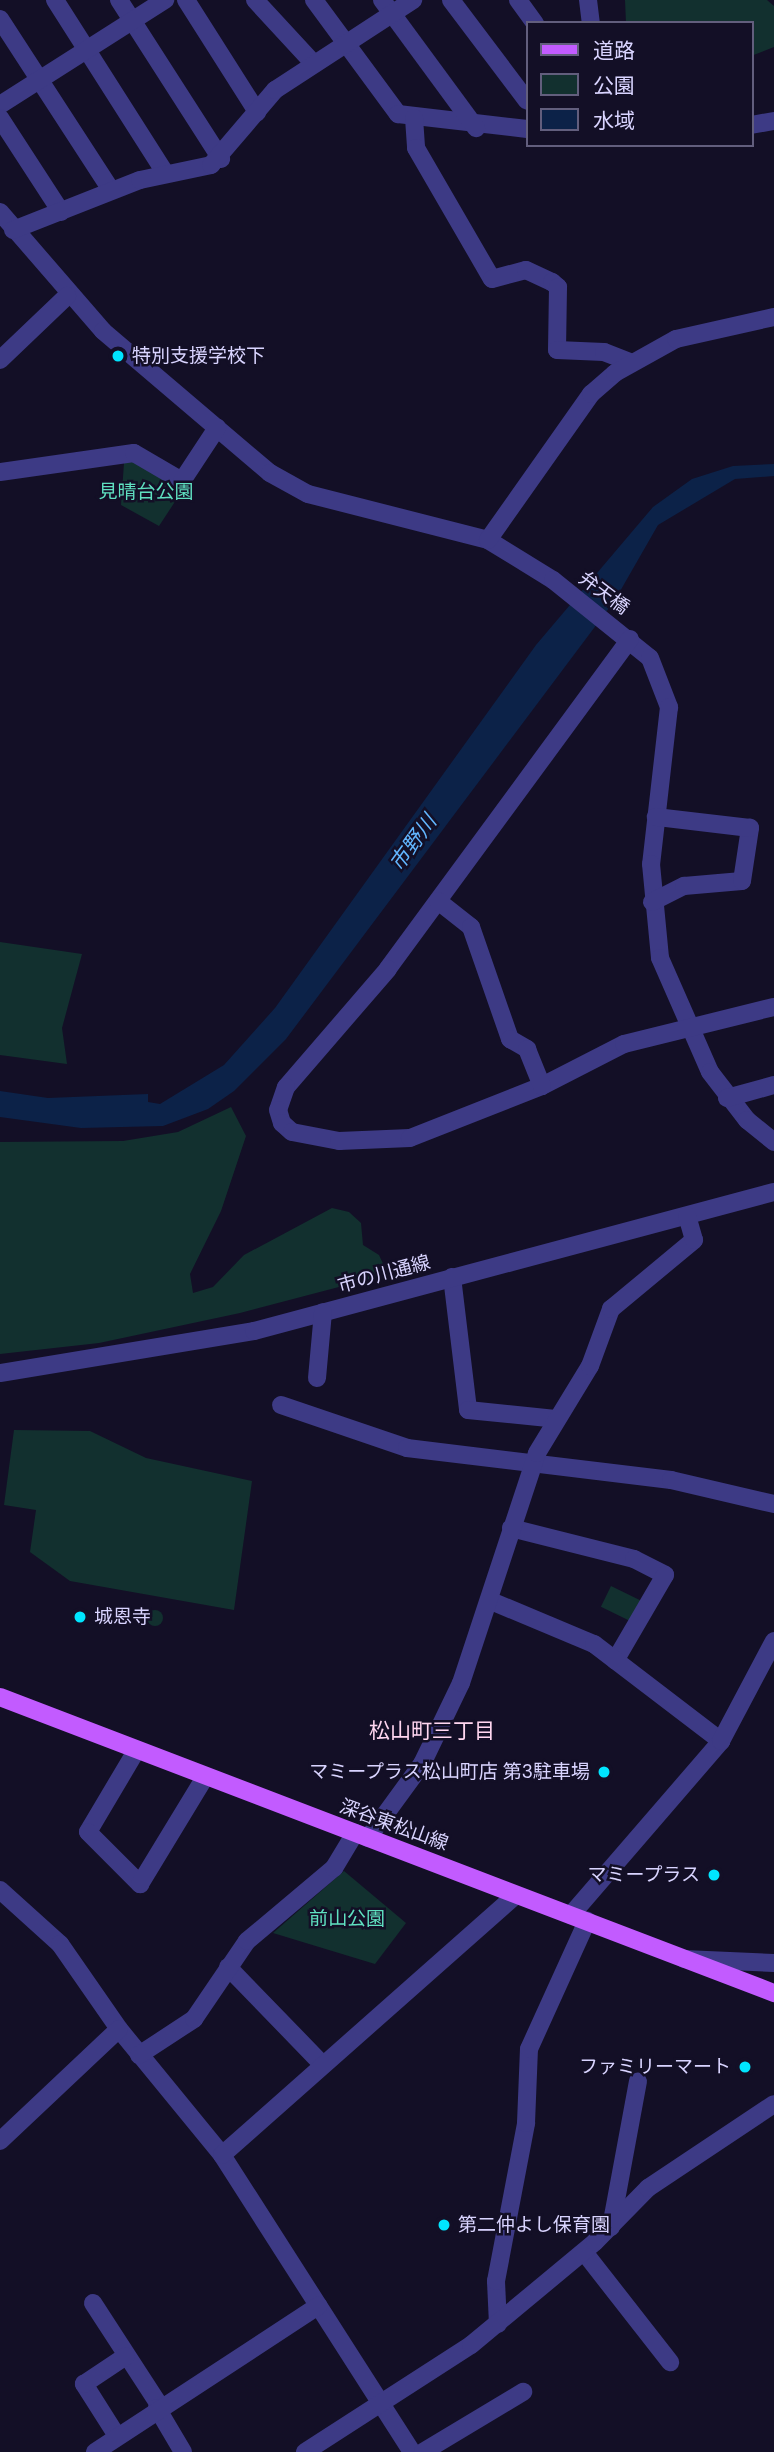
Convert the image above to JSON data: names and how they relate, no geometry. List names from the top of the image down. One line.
{"streets":{"main road":["深谷東松山線"],"street":["弁天橋","市の川通線"]},"districts":["松山町三丁目"],"water":["市野川"],"parks":["見晴台公園","前山公園"],"places":["特別支援学校下","城恩寺","マミープラス松山町店 第3駐車場","マミープラス","ファミリーマート","第二仲よし保育園"],"legend":["道路","公園","水域"]}
